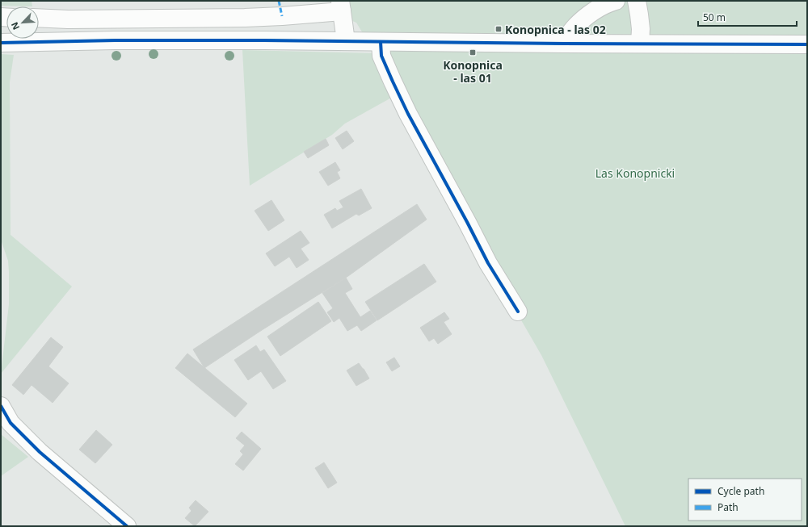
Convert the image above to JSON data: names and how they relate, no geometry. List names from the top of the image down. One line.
{"parks":["Las Konopnicki"],"places":{"transit":["Konopnica - las 02","Konopnica - las 01"]},"legend":["Cycle path","Path"],"scale_bar":"50 m","north":"bottom left"}
